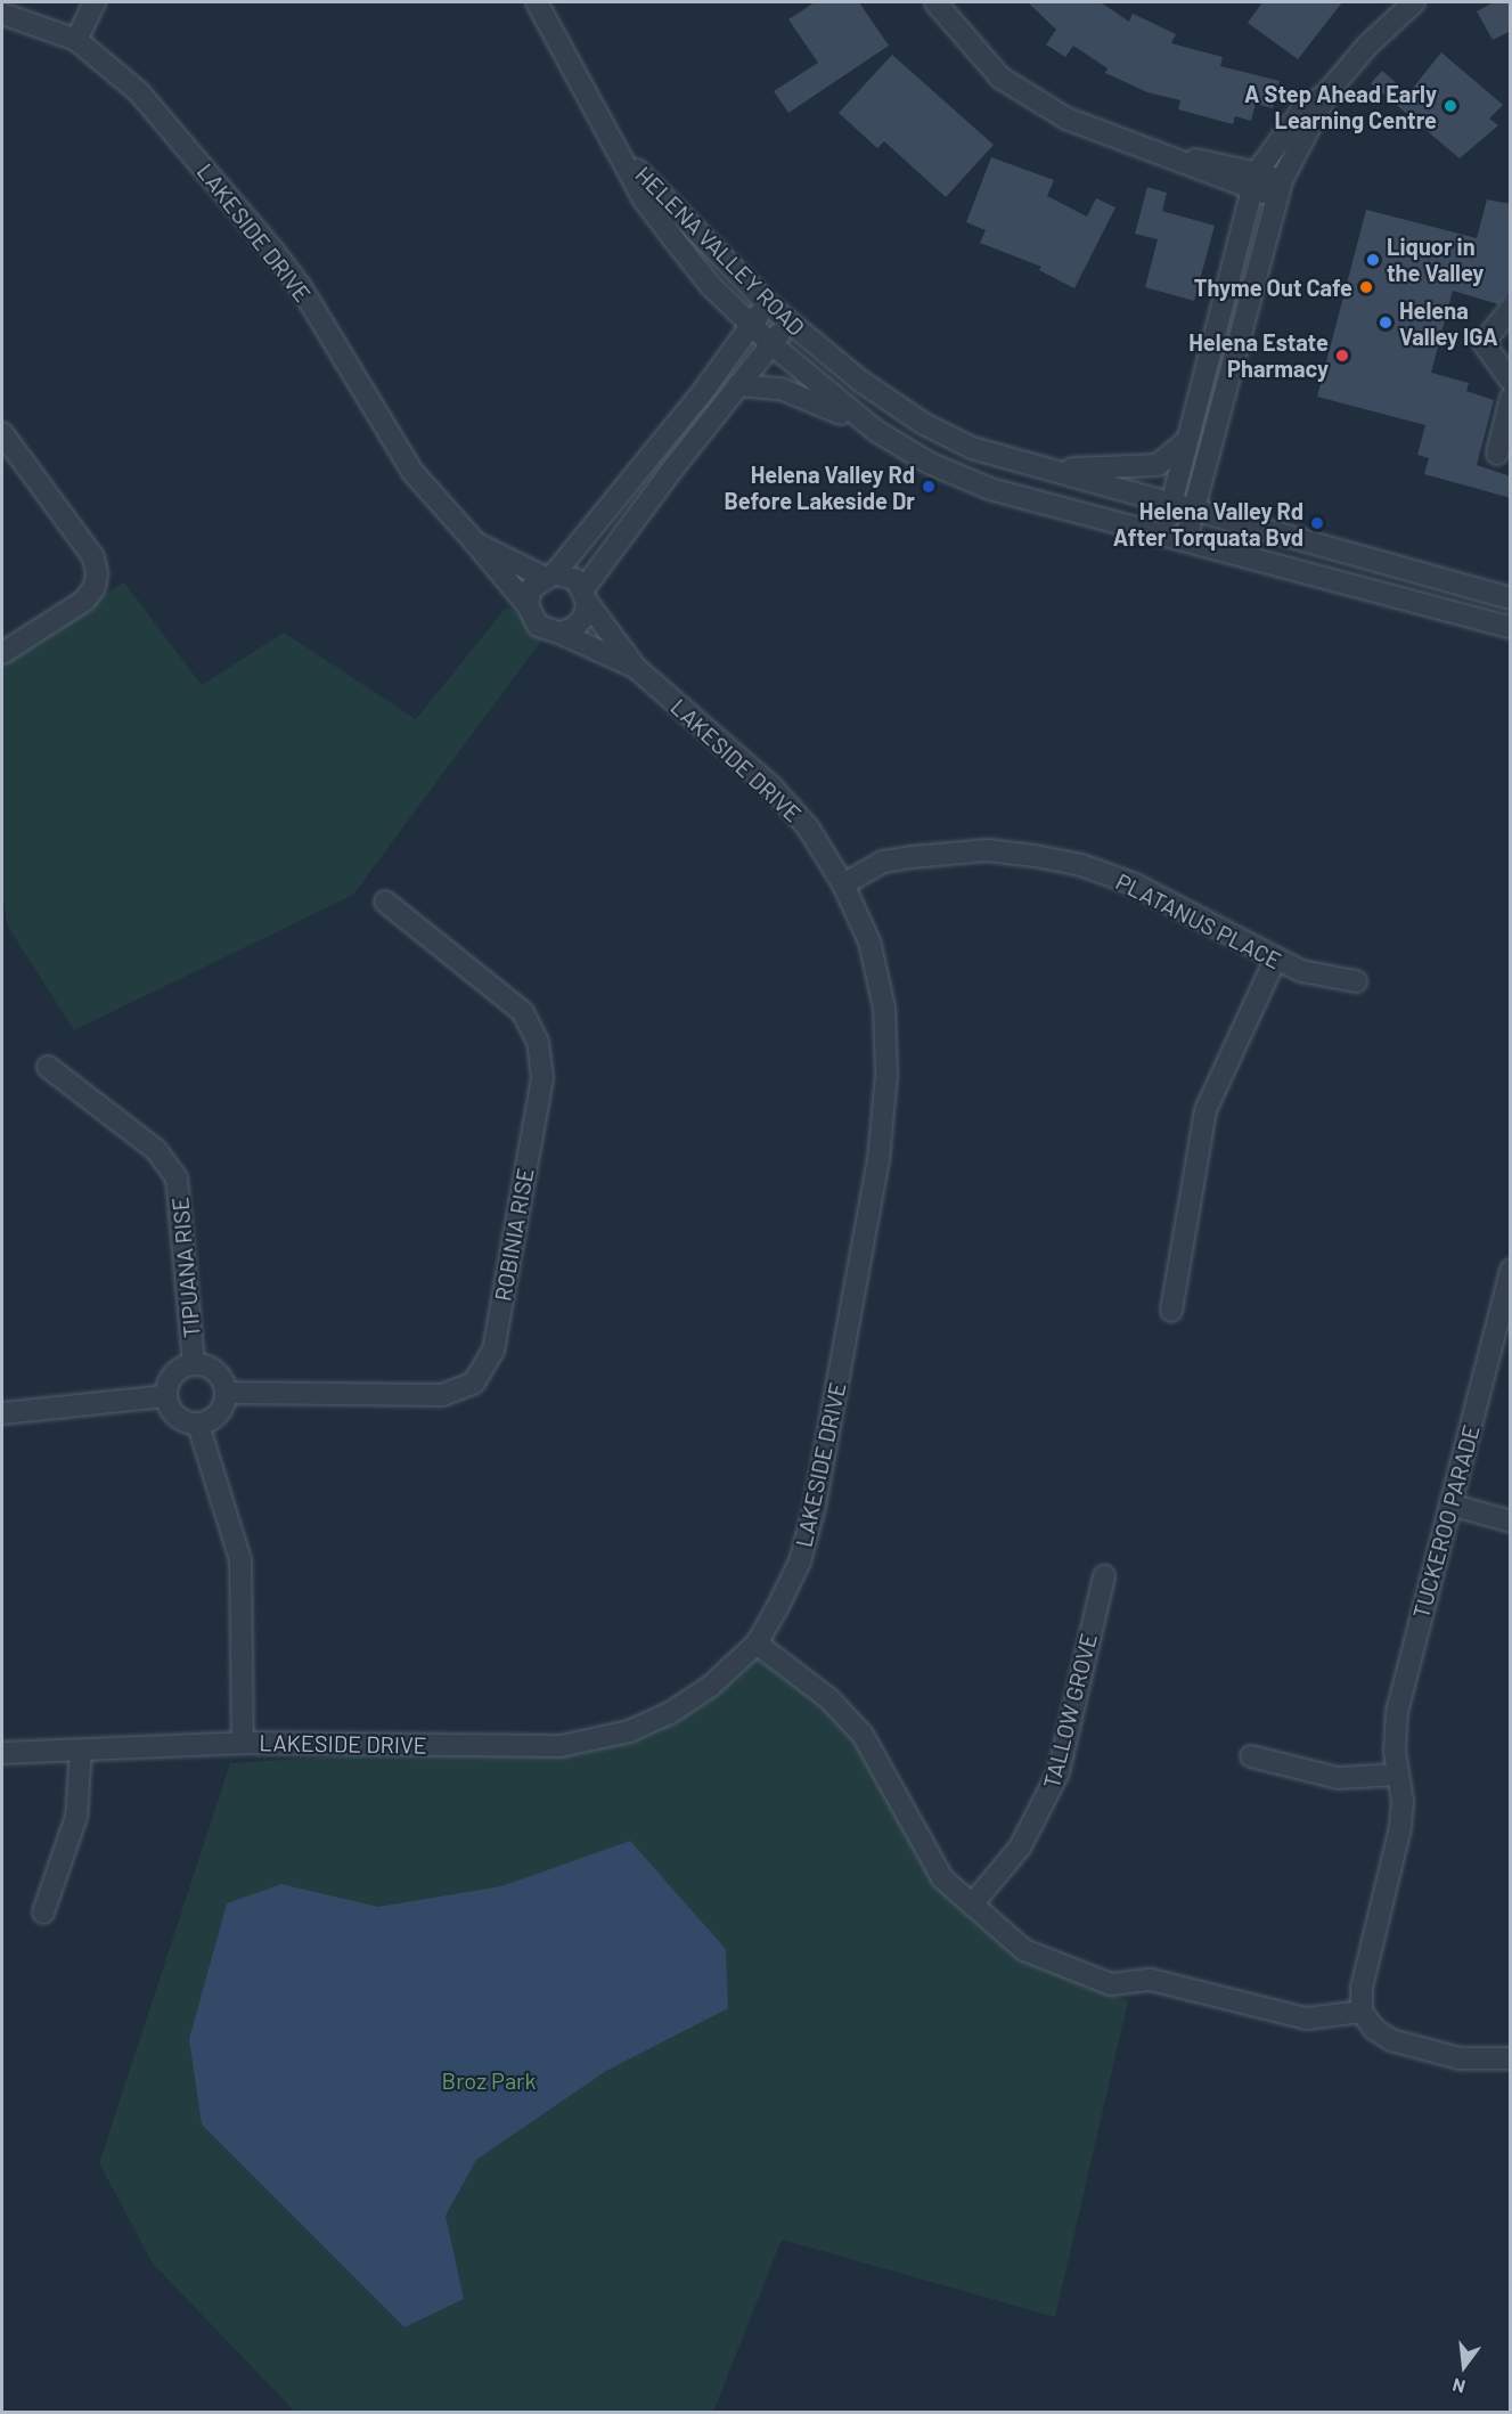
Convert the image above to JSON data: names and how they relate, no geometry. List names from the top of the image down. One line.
{"streets":{"street":["LAKESIDE DRIVE","HELENA VALLEY ROAD","PLATANUS PLACE","ROBINIA RISE","TIPUANA RISE","TUCKEROO PARADE","TALLOW GROVE"]},"crossings":[["LAKESIDE DRIVE","PLATANUS PLACE"],["ROBINIA RISE","TIPUANA RISE"]],"parks":["Broz Park"],"places":["A Step Ahead Early Learning Centre","Liquor in the Valley","Thyme Out Cafe","Helena Valley IGA","Helena Estate Pharmacy","Helena Valley Rd Before Lakeside Dr","Helena Valley Rd After Torquata Bvd"],"north":"bottom"}
